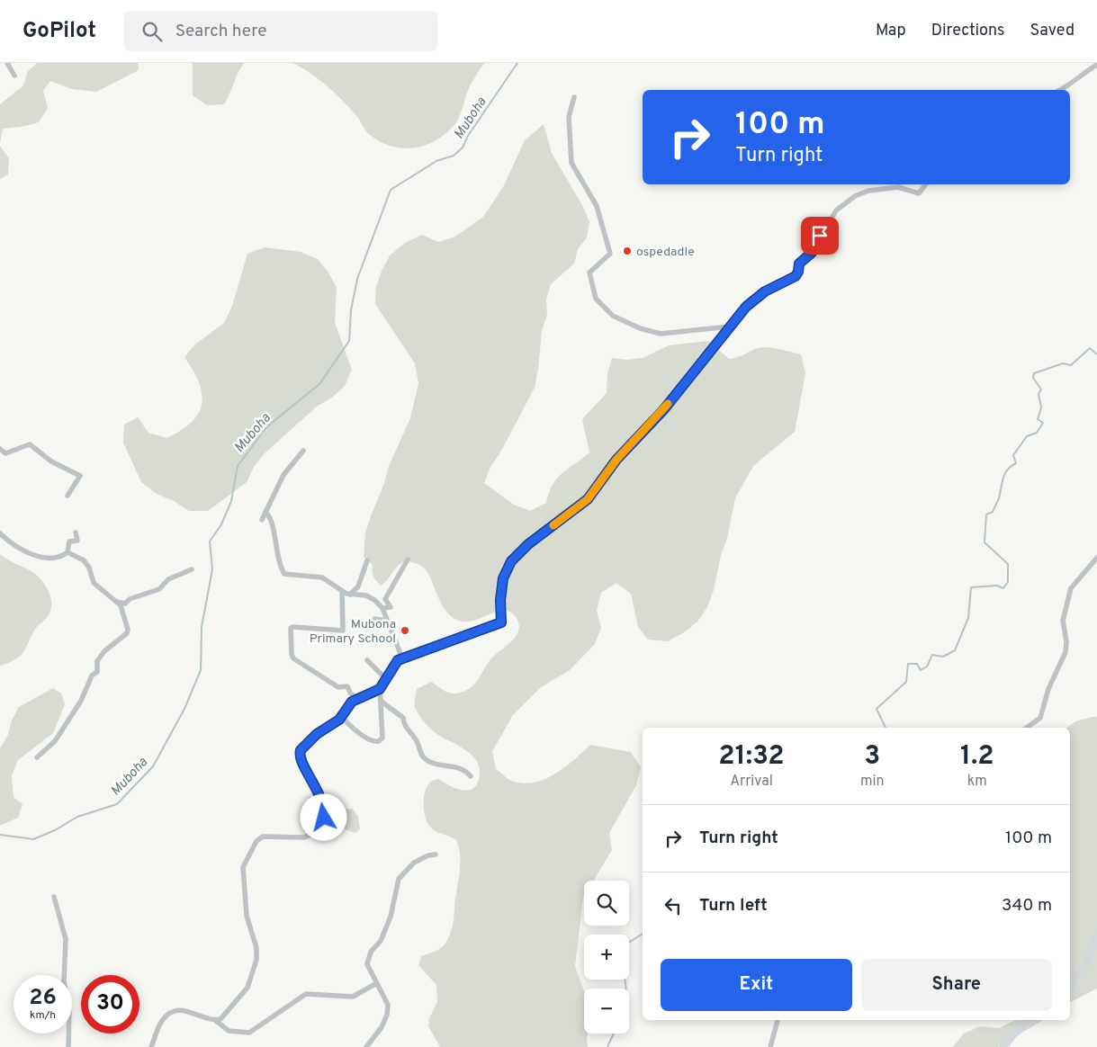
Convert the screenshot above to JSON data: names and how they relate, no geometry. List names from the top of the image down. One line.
{"water":["Muboha"],"places":["ospedadle","Mubona Primary School"],"page":{"header":"GoPilot","search":"Search here","nav":["Map","Directions","Saved"],"turn":["100 m","Turn right"],"eta":["21:32","Arrival","3","min","1.2","km"],"list":[{"name":"Turn right","value":"100 m"},{"name":"Turn left","value":"340 m"}],"map_buttons":["+","−"],"buttons":["Exit","Share"],"speed":"26 km/h","limit":"30"}}
